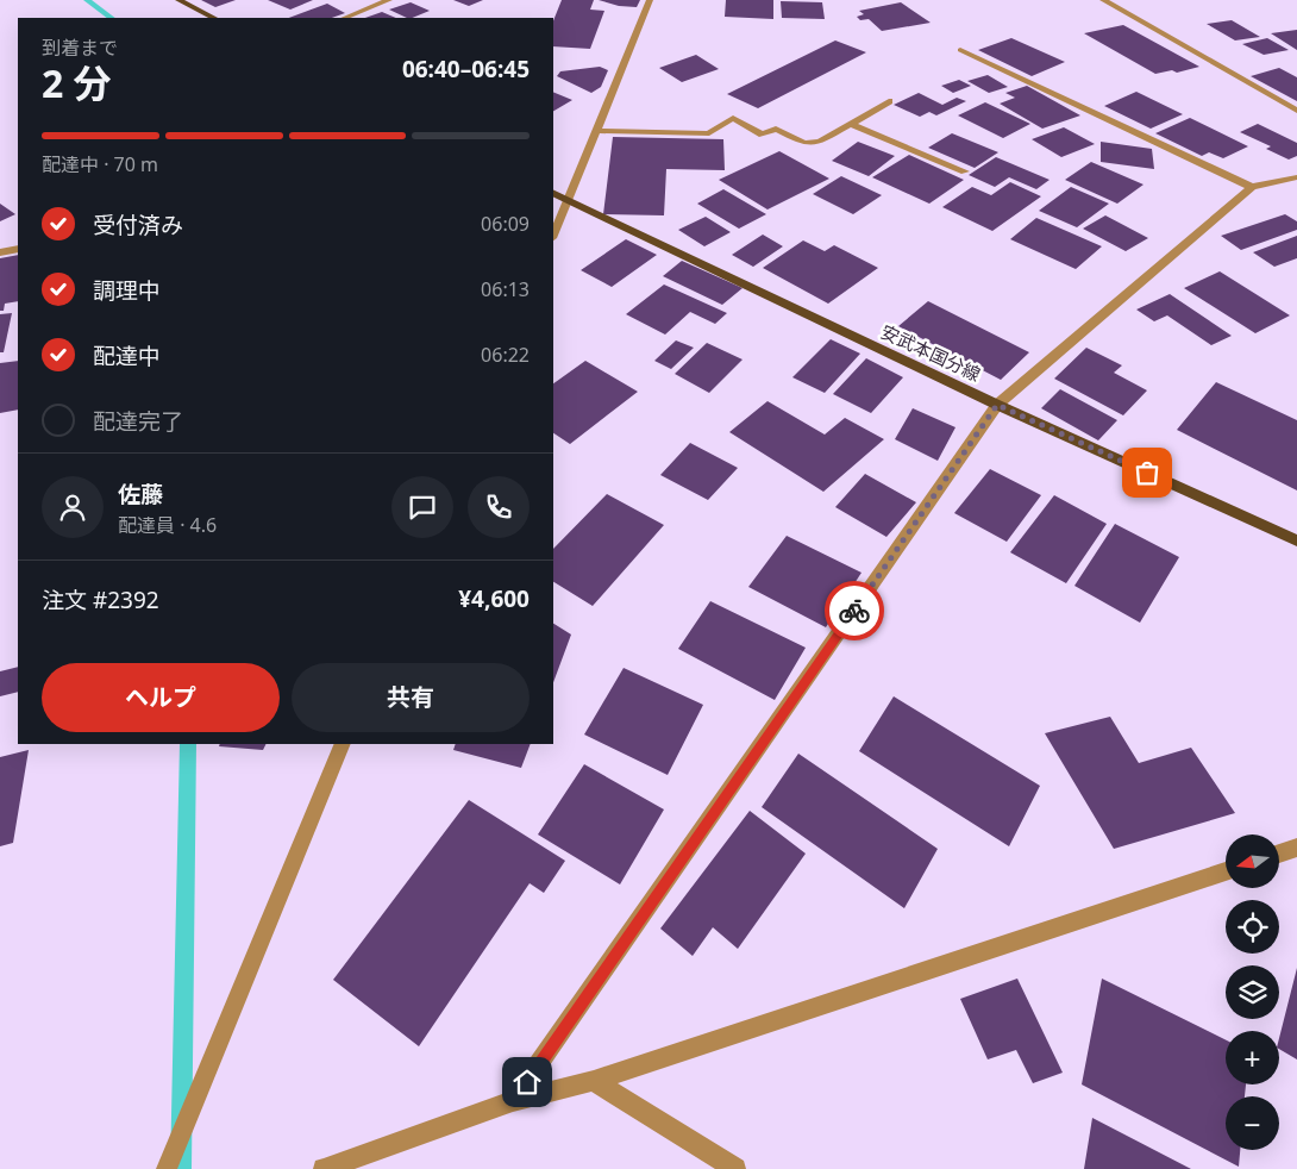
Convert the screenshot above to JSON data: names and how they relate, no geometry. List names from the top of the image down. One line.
{"streets":{"main road":["安武本国分線"]},"north":"left","page":{"heading":["2 分","到着まで","06:40–06:45"],"panel":["佐藤","配達員 · 4.6","注文 #2392","¥4,600"],"bar":"配達中 · 70 m","list":[["受付済み","06:09"],["調理中","06:13"],["配達中","06:22"],"配達完了"],"buttons":["ヘルプ","共有"],"map_buttons":["+","−"]}}
